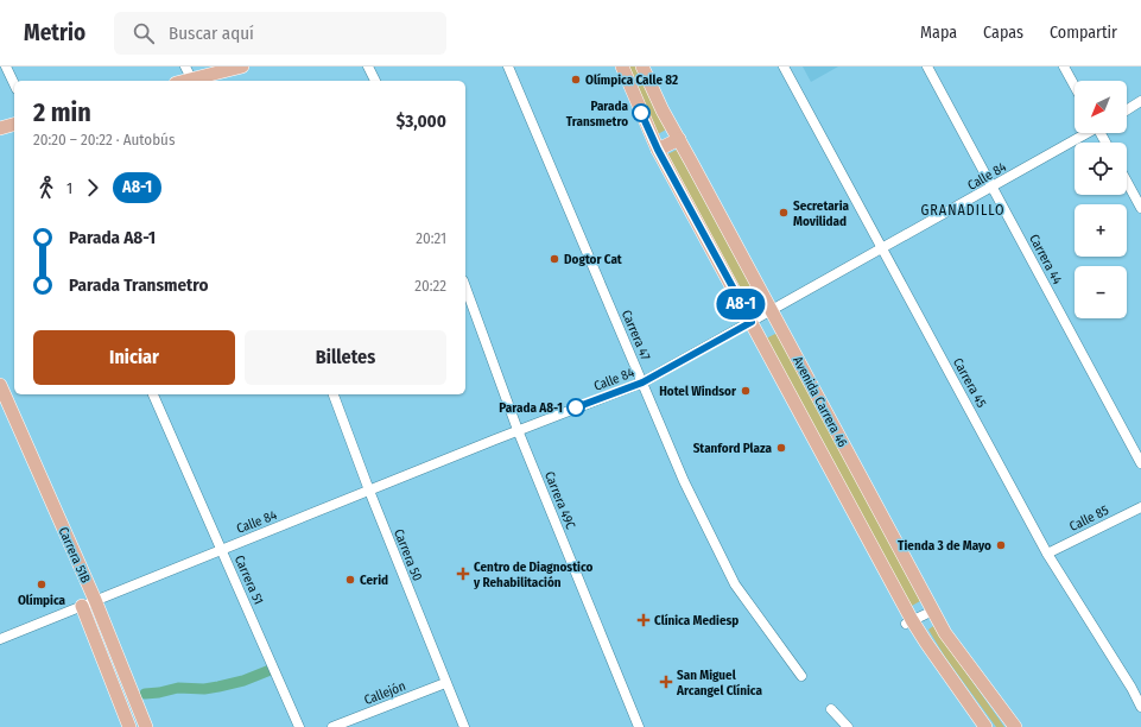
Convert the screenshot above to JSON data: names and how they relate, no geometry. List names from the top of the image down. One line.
{"streets":{"main road":["Avenida Carrera 46","Carrera 51B"],"street":["Calle 84","Carrera 44","Carrera 47","Carrera 45","Carrera 49C","Calle 85","Carrera 50","Carrera 51","Callejón"]},"crossings":[["Calle 84","Carrera 44"],["Calle 84","Carrera 47"],["Calle 84","Carrera 45"],["Calle 84","Avenida Carrera 46"],["Calle 84","Carrera 49C"],["Calle 84","Carrera 51B"],["Calle 84","Carrera 50"],["Calle 84","Carrera 51"],["Carrera 45","Calle 85"],["Carrera 50","Callejón"]],"districts":["GRANADILLO"],"places":{"other":["Olímpica Calle 82","Parada Transmetro","Secretaria Movilidad","Dogtor Cat","Hotel Windsor","Parada A8-1","Stanford Plaza","Tienda 3 de Mayo","Cerid","Olímpica"],"health":["Centro de Diagnostico y Rehabilitación","Clínica Mediesp","San Miguel Arcangel Clínica"]},"lines":["bus line A8-1"],"north":"bottom left","page":{"header":"Metrio","search":"Buscar aquí","nav":["Mapa","Capas","Compartir"],"on_map":"A8-1","map_buttons":["+","−"],"heading":["2 min","20:20 – 20:22 · Autobús","$3,000"],"legs":["1","A8-1"],"list":[{"name":"Parada A8-1","value":"20:21"},{"name":"Parada Transmetro","value":"20:22"}],"buttons":["Iniciar","Billetes"]}}
